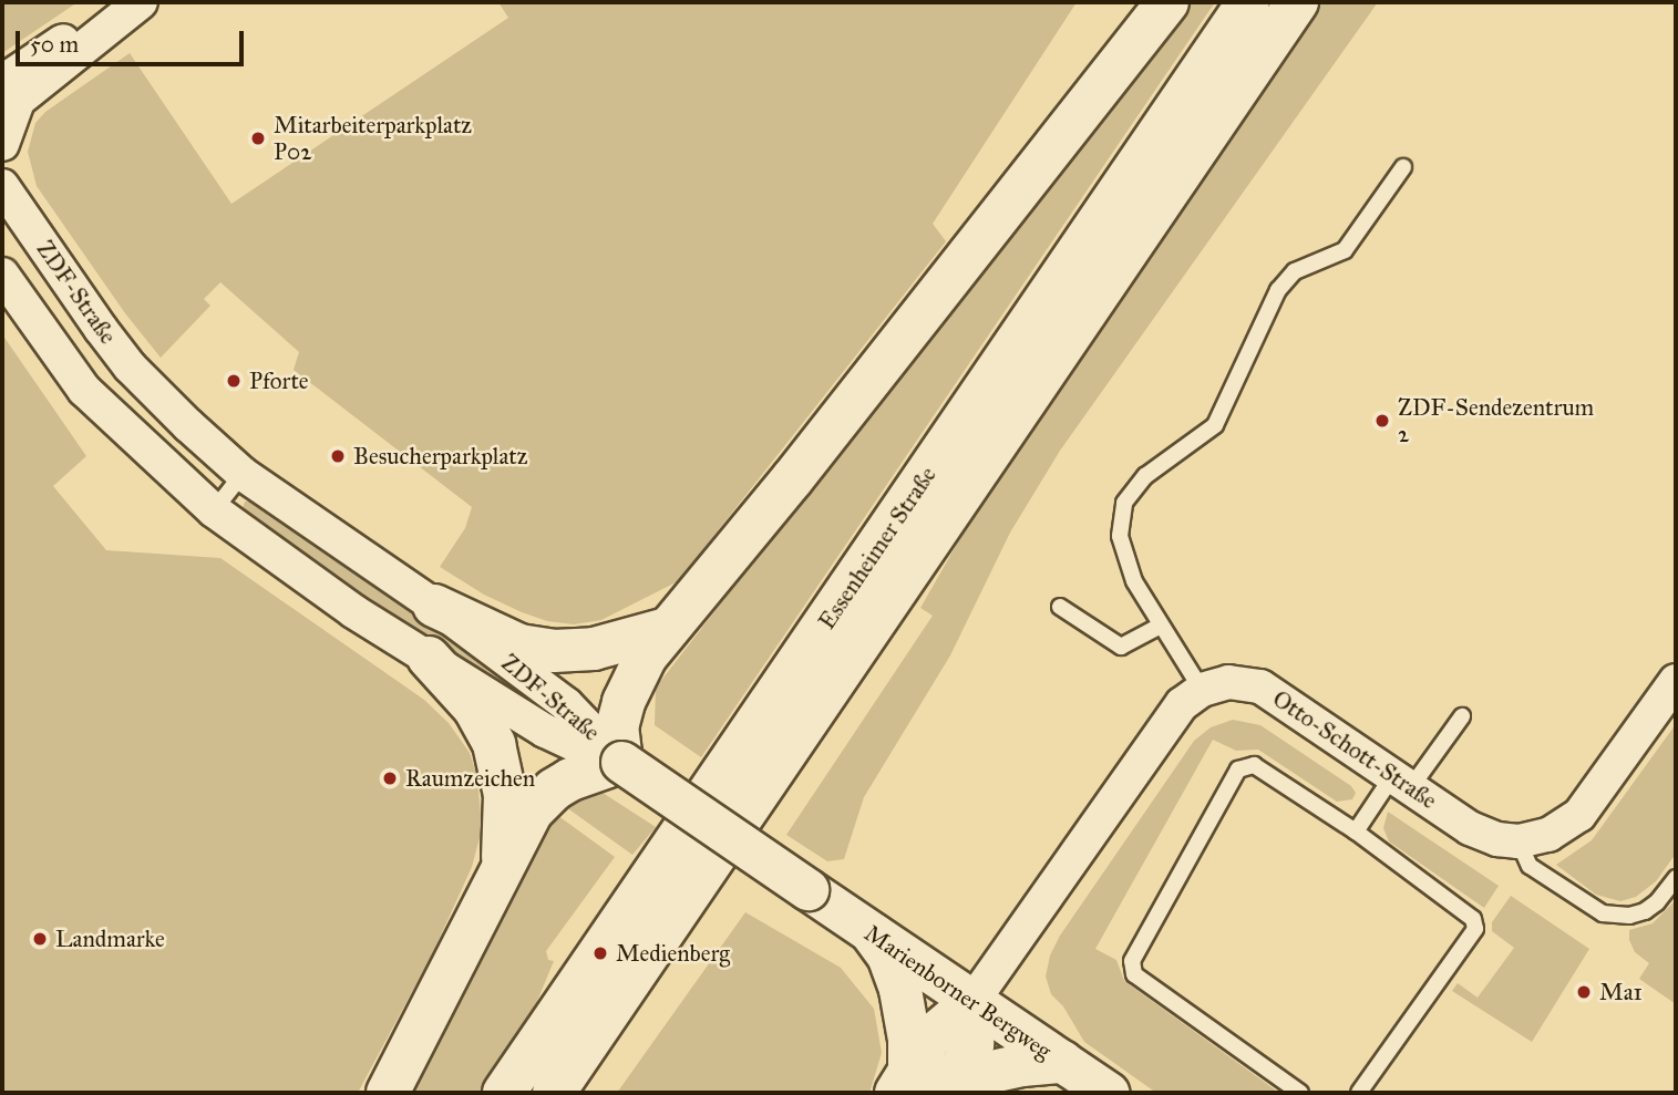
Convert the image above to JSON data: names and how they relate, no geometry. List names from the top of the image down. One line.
{"streets":{"main road":["Essenheimer Straße"],"street":["ZDF-Straße","Otto-Schott-Straße","Marienborner Bergweg"]},"crossings":[["ZDF-Straße","Marienborner Bergweg"]],"places":["Mitarbeiterparkplatz P02","Pforte","ZDF-Sendezentrum 2","Besucherparkplatz","Raumzeichen","Landmarke","Medienberg","Ma1"],"scale_bar":"50 m"}
